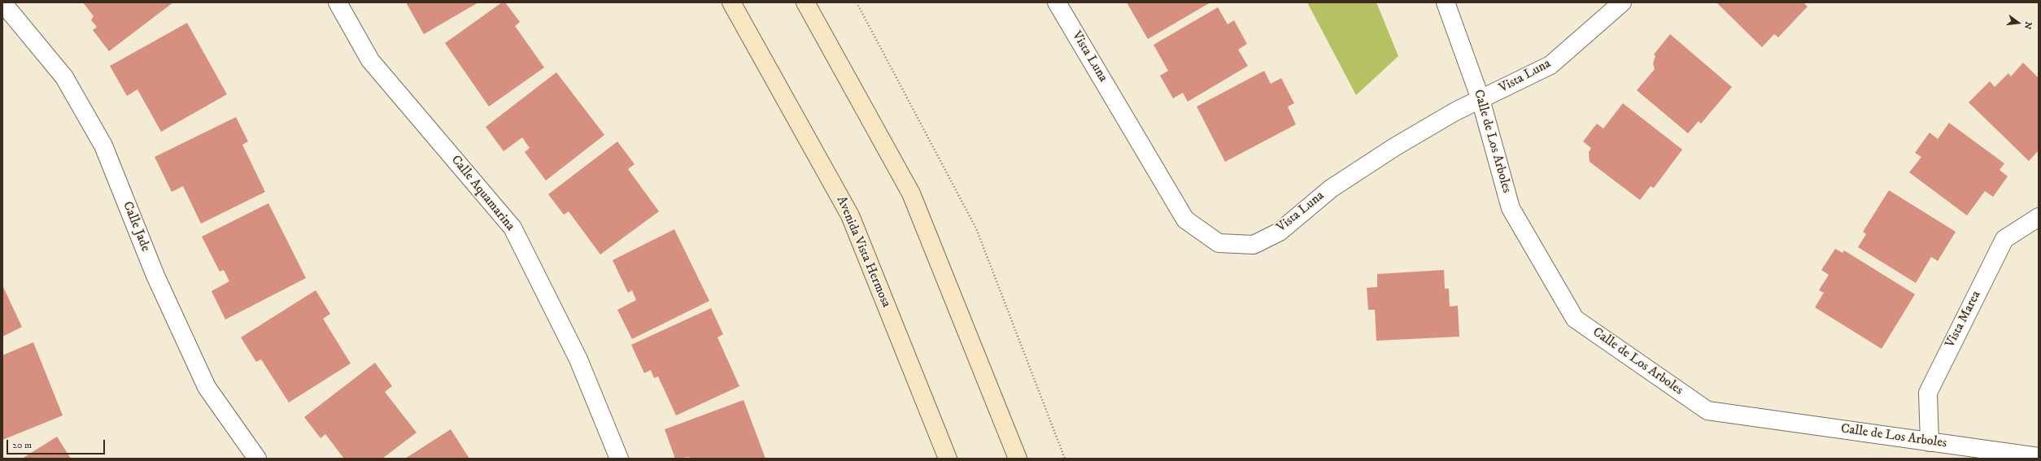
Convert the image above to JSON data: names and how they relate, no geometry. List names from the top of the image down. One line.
{"streets":{"main road":["Avenida Vista Hermosa"],"street":["Vista Luna","Calle de Los Arboles","Calle Aquamarina","Calle Jade","Vista Marea"]},"crossings":[["Vista Luna","Calle de Los Arboles"],["Calle de Los Arboles","Vista Marea"]],"scale_bar":"20 m","north":"right"}
